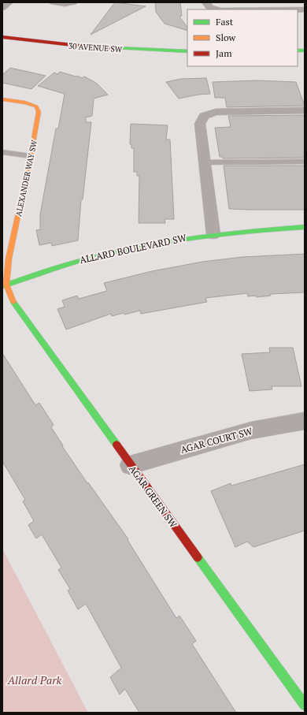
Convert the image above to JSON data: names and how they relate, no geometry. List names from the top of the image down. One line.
{"streets":{"street":["30 AVENUE SW","ALEXANDER WAY SW","ALLARD BOULEVARD SW","AGAR COURT SW","AGAR GREEN SW"]},"crossings":[["ALEXANDER WAY SW","ALLARD BOULEVARD SW"],["ALEXANDER WAY SW","AGAR GREEN SW"],["ALLARD BOULEVARD SW","AGAR GREEN SW"],["AGAR COURT SW","AGAR GREEN SW"]],"parks":["Allard Park"],"legend":["Fast","Slow","Jam"]}
